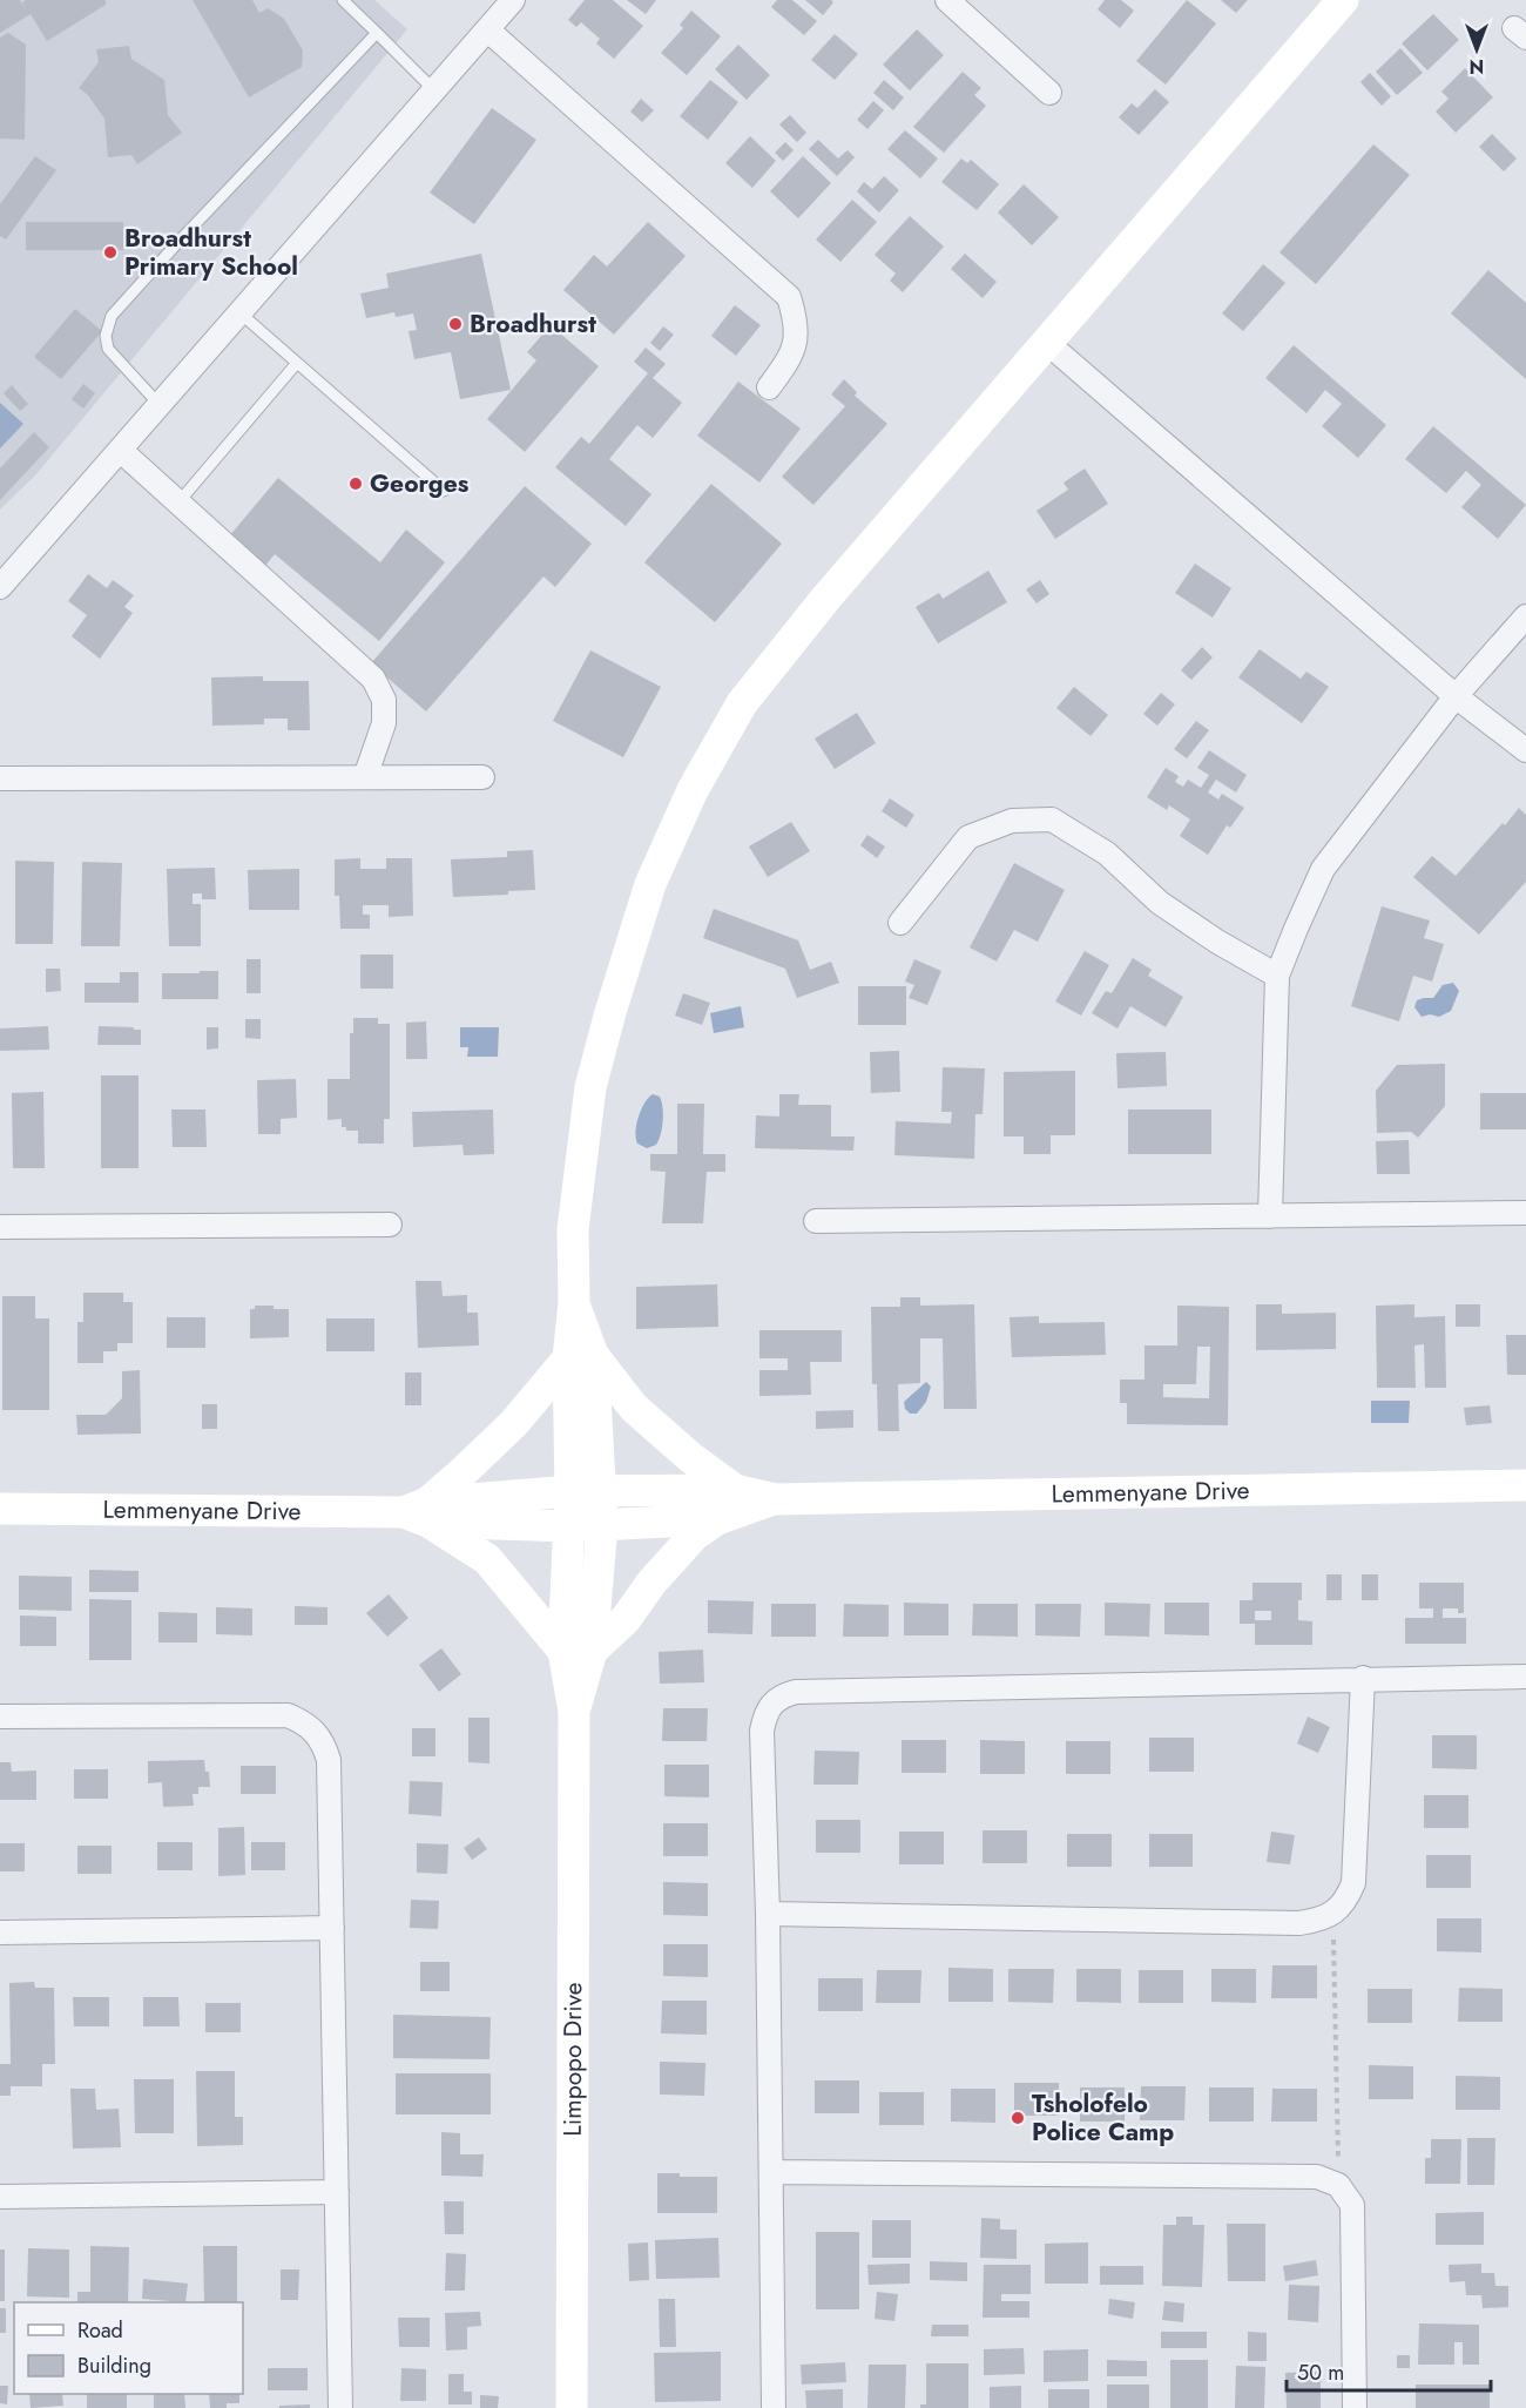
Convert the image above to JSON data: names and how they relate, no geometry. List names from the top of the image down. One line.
{"streets":{"street":["Lemmenyane Drive","Limpopo Drive"]},"places":["Broadhurst Primary School","Broadhurst","Georges","Tsholofelo Police Camp"],"legend":["Road","Building"],"scale_bar":"50 m","north":"bottom"}
